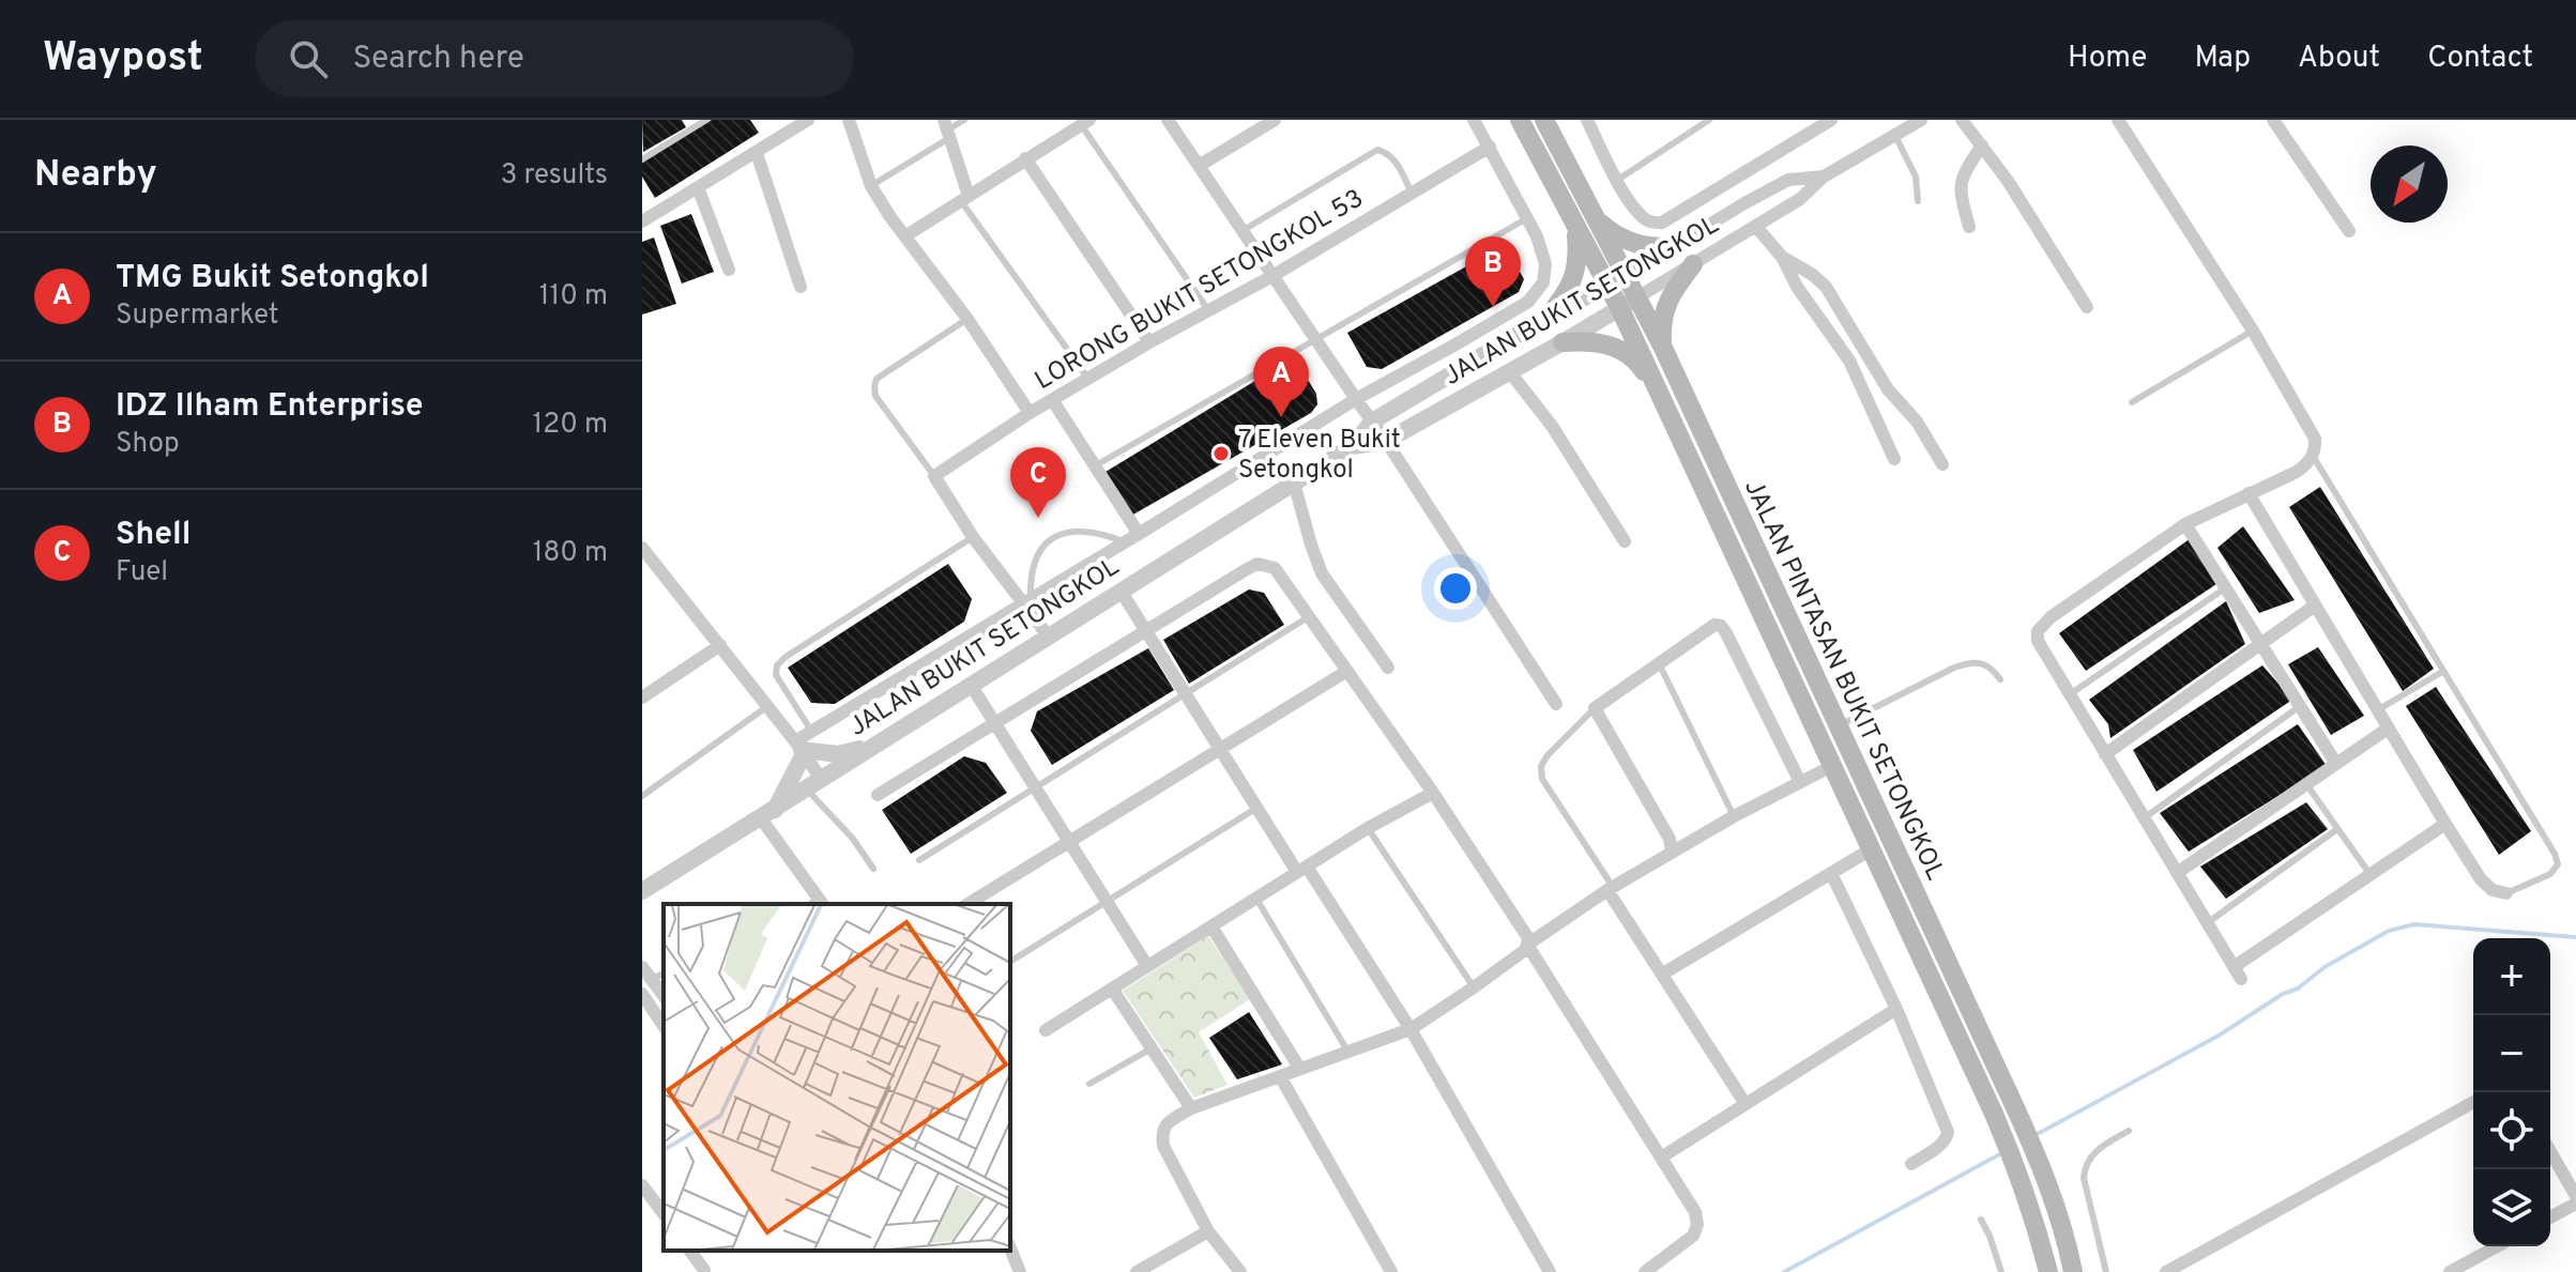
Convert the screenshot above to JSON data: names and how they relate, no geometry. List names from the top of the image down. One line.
{"streets":{"main road":["JALAN PINTASAN BUKIT SETONGKOL"],"street":["LORONG BUKIT SETONGKOL 53","JALAN BUKIT SETONGKOL"]},"crossings":[["JALAN BUKIT SETONGKOL","JALAN PINTASAN BUKIT SETONGKOL"]],"places":["7 Eleven Bukit Setongkol"],"north":"bottom left","page":{"header":"Waypost","search":"Search here","nav":["Home","Map","About","Contact"],"heading":["Nearby","3 results"],"list":[{"mark":"A","name":"TMG Bukit Setongkol","note":"Supermarket","value":"110 m"},{"mark":"B","name":"IDZ Ilham Enterprise","note":"Shop","value":"120 m"},{"mark":"C","name":"Shell","note":"Fuel","value":"180 m"}],"pins":["B","A","C"],"map_buttons":["+","−"]}}
